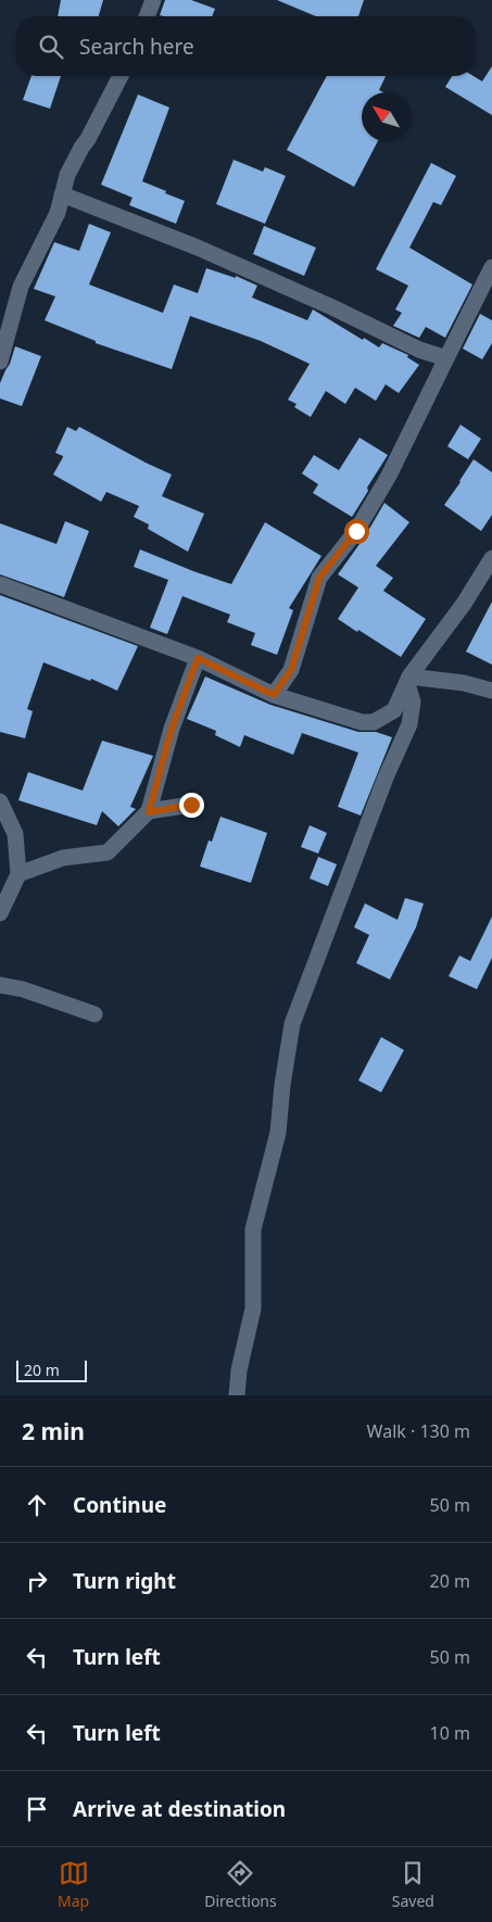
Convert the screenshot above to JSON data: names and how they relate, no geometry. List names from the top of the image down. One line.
{"scale_bar":"20 m","north":"top left","page":{"search":"Search here","scale":"20 m","heading":["2 min","Walk · 130 m"],"list":[["Continue","50 m"],["Turn right","20 m"],["Turn left","50 m"],["Turn left","10 m"],"Arrive at destination"],"nav":["Map","Directions","Saved"]}}
